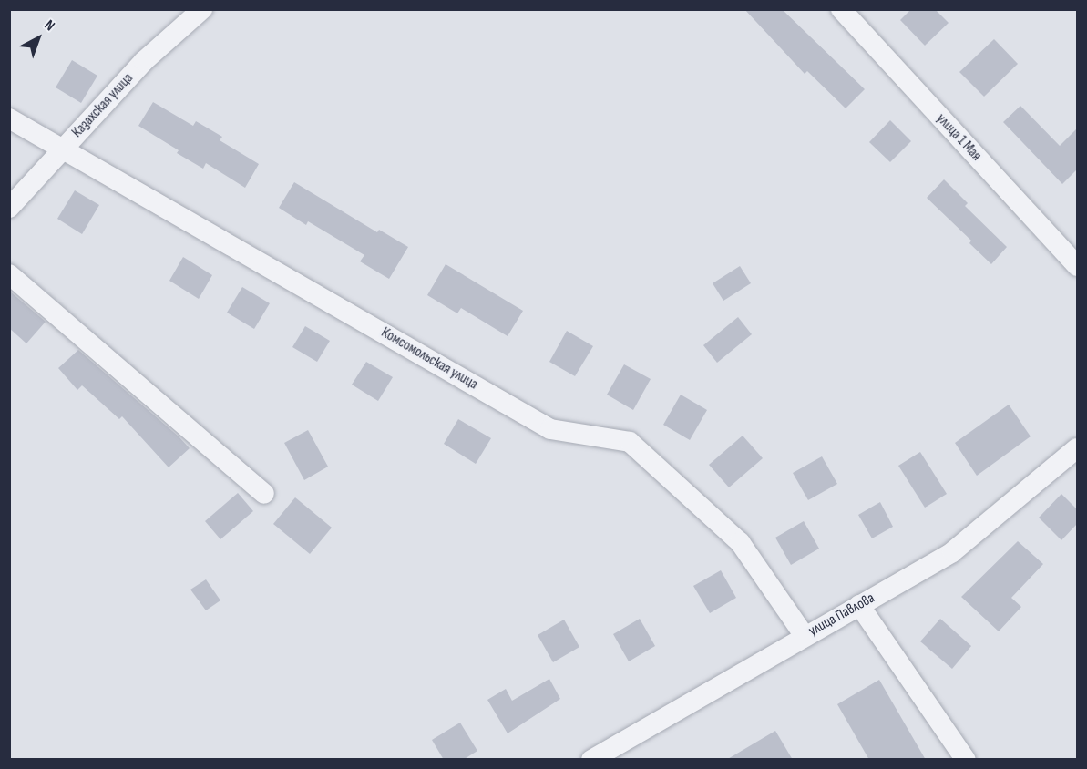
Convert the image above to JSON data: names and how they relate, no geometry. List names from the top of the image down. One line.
{"streets":{"street":["Казахская улица","улица 1 Мая","Комсомольская улица","улица Павлова"]},"crossings":[["Казахская улица","Комсомольская улица"],["Комсомольская улица","улица Павлова"]],"north":"top right"}
